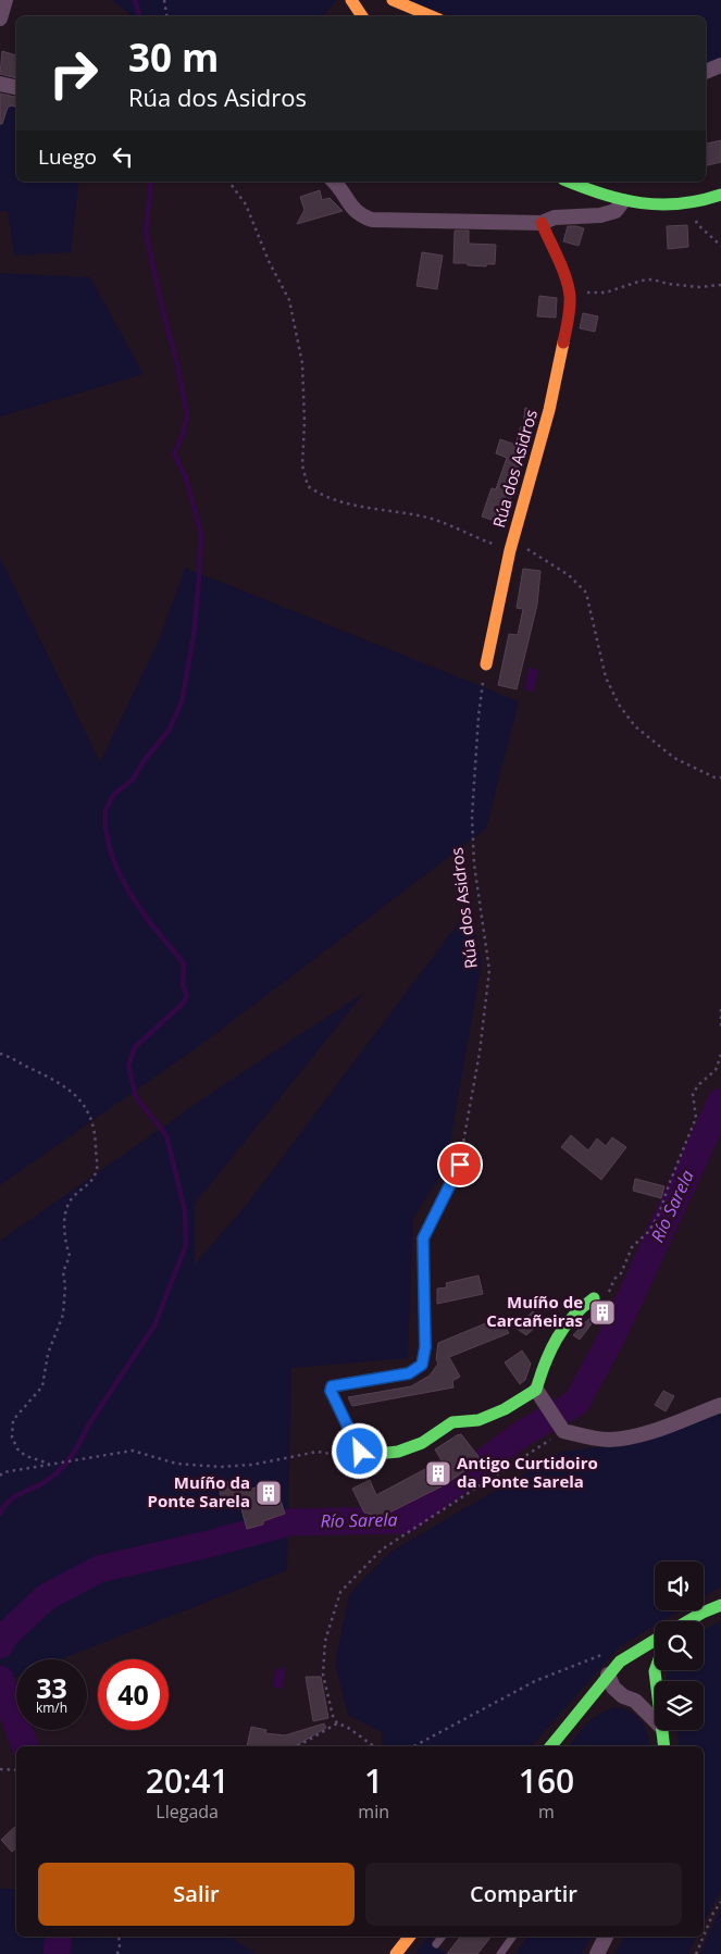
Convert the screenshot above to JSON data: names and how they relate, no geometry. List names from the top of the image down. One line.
{"streets":{"street":["Rúa dos Asidros"]},"water":["Río Sarela"],"places":{"building":["Muíño de Carcañeiras","Antigo Curtidoiro da Ponte Sarela","Muíño da Ponte Sarela"]},"page":{"turn":["30 m","Rúa dos Asidros"],"then":"Luego","speed":"33 km/h","limit":"40","eta":["20:41","Llegada","1","min","160","m"],"buttons":["Salir","Compartir"]}}
